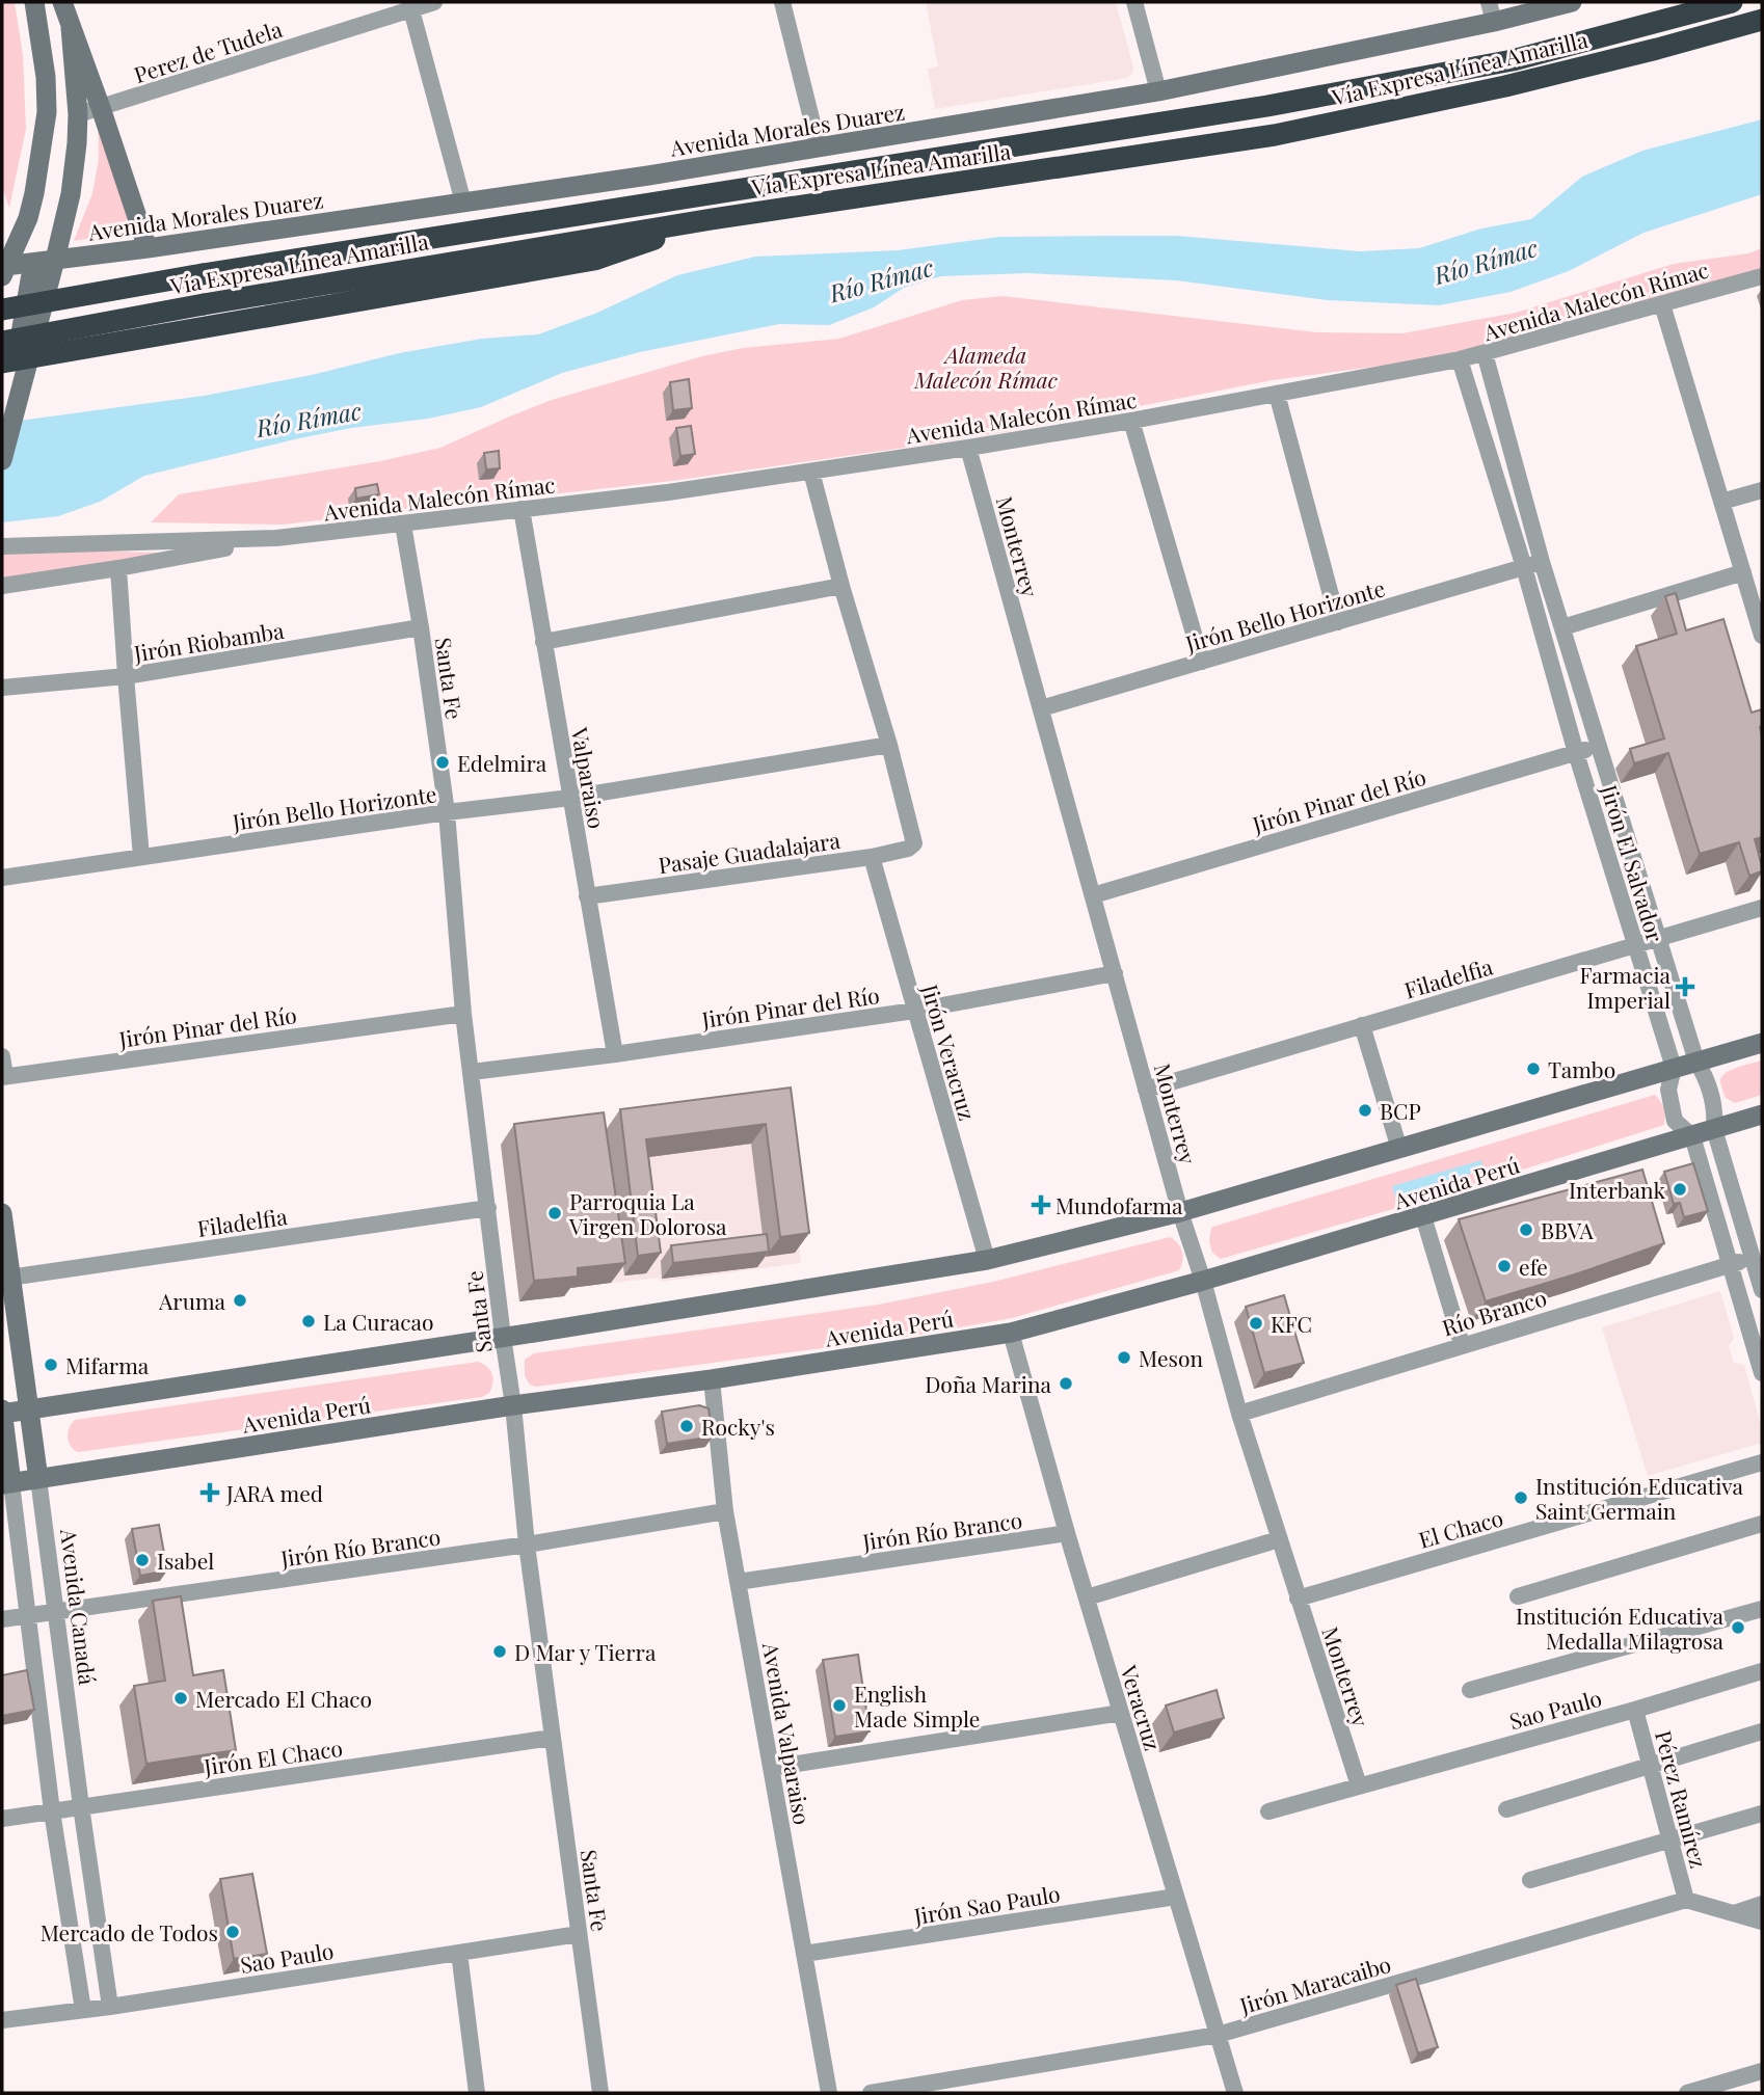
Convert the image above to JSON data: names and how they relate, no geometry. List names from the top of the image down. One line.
{"streets":{"highway":["Vía Expresa Línea Amarilla"],"main road":["Avenida Morales Duarez","Avenida Perú","Avenida Canadá"],"street":["Perez de Tudela","Avenida Malecón Rímac","Monterrey","Jirón Bello Horizonte","Jirón Riobamba","Santa Fe","Valparaiso","Jirón Pinar del Río","Pasaje Guadalajara","Jirón El Salvador","Filadelfia","Jirón Veracruz","Río Branco","El Chaco","Jirón Río Branco","Veracruz","Sao Paulo","Avenida Valparaiso","Jirón El Chaco","Pérez Ramírez","Jirón Sao Paulo","Jirón Maracaibo"]},"crossings":[["Avenida Malecón Rímac","Monterrey"],["Avenida Malecón Rímac","Santa Fe"],["Avenida Malecón Rímac","Valparaiso"],["Avenida Malecón Rímac","Jirón El Salvador"],["Monterrey","Jirón Bello Horizonte"],["Monterrey","Jirón Pinar del Río"],["Monterrey","Filadelfia"],["Monterrey","Avenida Perú"],["Monterrey","Río Branco"],["Monterrey","El Chaco"],["Monterrey","Sao Paulo"],["Jirón Bello Horizonte","Santa Fe"],["Jirón Bello Horizonte","Valparaiso"],["Jirón Bello Horizonte","Pasaje Guadalajara"],["Jirón Bello Horizonte","Jirón El Salvador"],["Jirón Riobamba","Santa Fe"],["Santa Fe","Jirón Pinar del Río"],["Santa Fe","Filadelfia"],["Santa Fe","Avenida Perú"],["Santa Fe","Jirón Río Branco"],["Santa Fe","Sao Paulo"],["Santa Fe","Jirón El Chaco"],["Valparaiso","Jirón Pinar del Río"],["Valparaiso","Pasaje Guadalajara"],["Jirón Pinar del Río","Jirón El Salvador"],["Jirón Pinar del Río","Jirón Veracruz"],["Pasaje Guadalajara","Jirón Veracruz"],["Jirón El Salvador","Filadelfia"],["Jirón El Salvador","Avenida Perú"],["Jirón El Salvador","Río Branco"],["Filadelfia","Avenida Canadá"],["Avenida Perú","Avenida Canadá"],["Avenida Perú","Veracruz"],["Avenida Perú","Avenida Valparaiso"],["Jirón Río Branco","Avenida Canadá"],["Jirón Río Branco","Veracruz"],["Jirón Río Branco","Avenida Valparaiso"],["Avenida Canadá","Sao Paulo"],["Avenida Canadá","Jirón El Chaco"],["Veracruz","Jirón Sao Paulo"],["Veracruz","Jirón Maracaibo"],["Sao Paulo","Pérez Ramírez"],["Avenida Valparaiso","Jirón Sao Paulo"],["Pérez Ramírez","Jirón Maracaibo"]],"water":["Río Rímac"],"parks":["Alameda Malecón Rímac"],"places":{"other":["Edelmira","Tambo","BCP","Interbank","Parroquia La Virgen Dolorosa","BBVA","efe","Aruma","La Curacao","KFC","Meson","Mifarma","Doña Marina","Rocky's","Institución Educativa Saint Germain","Isabel","Institución Educativa Medalla Milagrosa","D Mar y Tierra","Mercado El Chaco","English Made Simple","Mercado de Todos"],"health":["Farmacia Imperial","Mundofarma","JARA med"]}}
